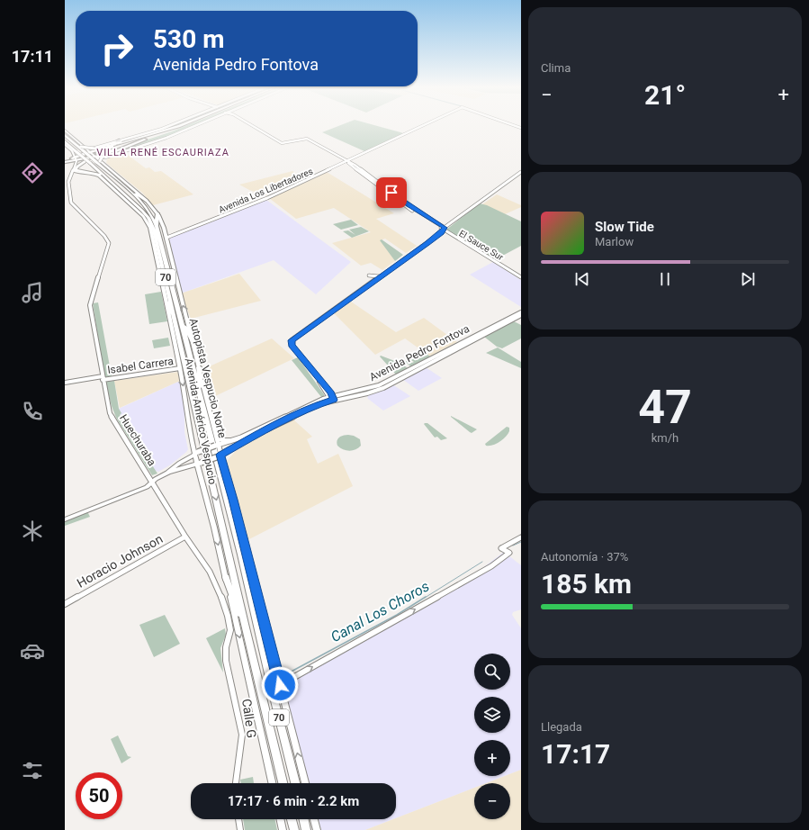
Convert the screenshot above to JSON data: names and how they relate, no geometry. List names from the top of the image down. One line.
{"streets":{"highway":["70","Autopista Vespucio Norte"],"main road":["Avenida Pedro Fontova","Avenida Américo Vespucio"],"street":["Avenida Los Libertadores","El Sauce Sur","Isabel Carrera","Huechuraba","Horacio Johnson","Calle G"]},"crossings":[["Avenida Los Libertadores","Avenida Américo Vespucio"],["Avenida Pedro Fontova","Avenida Américo Vespucio"],["Avenida Pedro Fontova","Huechuraba"],["Isabel Carrera","Avenida Américo Vespucio"],["Isabel Carrera","Huechuraba"],["Autopista Vespucio Norte","Avenida Américo Vespucio"],["Huechuraba","Horacio Johnson"],["Huechuraba","Calle G"]],"districts":["VILLA RENÉ ESCAURIAZA"],"water":["Canal Los Choros"],"page":{"tabs":"17:11","tile":["Clima",["47","km/h"],["Autonomía · 37%","185 km"],["Llegada","17:17"]],"turn":["530 m","Avenida Pedro Fontova"],"heat":["−","21°","+"],"song":["Slow Tide","Marlow"],"map_buttons":["+","−"],"limit":"50","trip":"17:17 · 6 min · 2.2 km"}}
